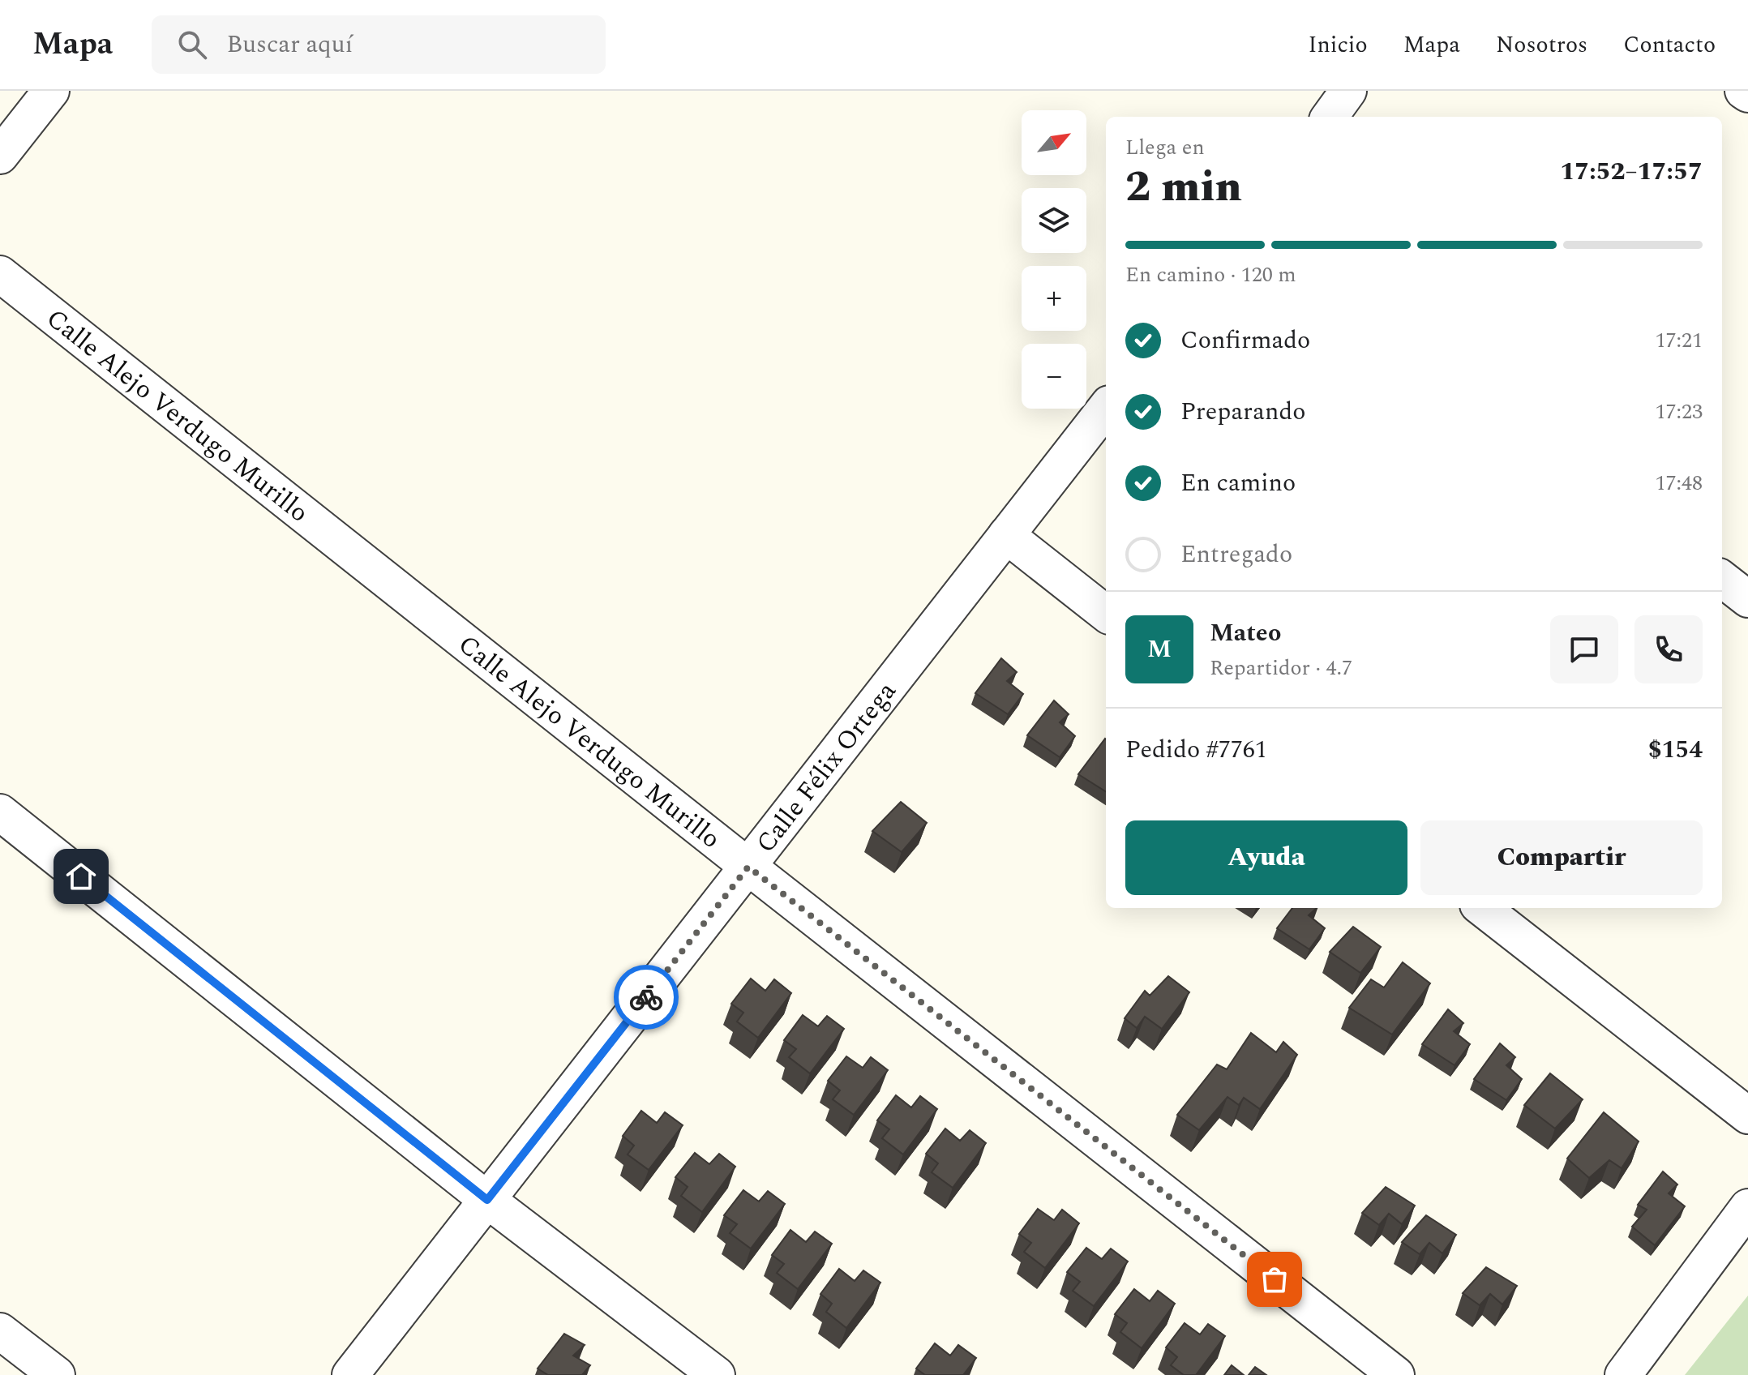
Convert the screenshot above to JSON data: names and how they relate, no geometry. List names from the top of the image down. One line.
{"streets":{"street":["Calle Alejo Verdugo Murillo","Calle Félix Ortega"]},"crossings":[["Calle Alejo Verdugo Murillo","Calle Félix Ortega"]],"north":"top right","page":{"header":"Mapa","search":"Buscar aquí","nav":["Inicio","Mapa","Nosotros","Contacto"],"map_buttons":["+","−"],"heading":["2 min","Llega en","17:52–17:57"],"panel":["Mateo","Repartidor · 4.7","Pedido #7761","$154"],"bar":"En camino · 120 m","list":[["Confirmado","17:21"],["Preparando","17:23"],["En camino","17:48"],"Entregado"],"round":"M","buttons":["Ayuda","Compartir"]}}
